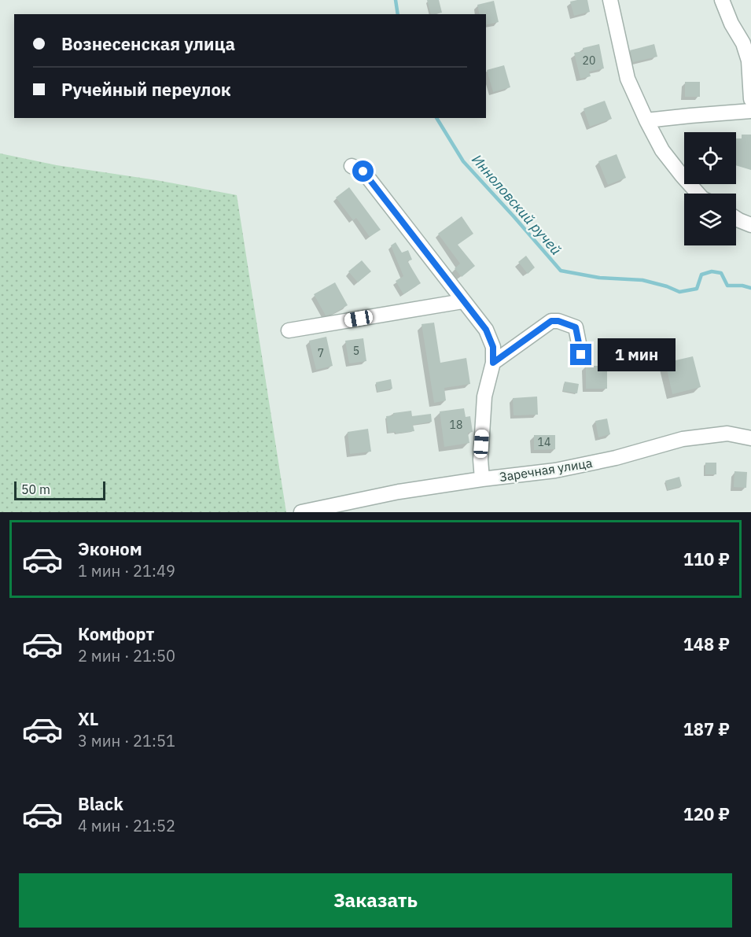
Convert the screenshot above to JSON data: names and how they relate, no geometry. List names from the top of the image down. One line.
{"streets":{"street":["Заречная улица"]},"water":["Инноловский ручей"],"house_numbers":["20","5","7","18","14"],"scale_bar":"50 m","page":{"banner":["Вознесенская улица","Ручейный переулок"],"bubble":"1 мин","scale":"50 m","list":[{"name":"Эконом","note":"1 мин · 21:49","value":"110 ₽"},{"name":"Комфорт","note":"2 мин · 21:50","value":"148 ₽"},{"name":"XL","note":"3 мин · 21:51","value":"187 ₽"},{"name":"Black","note":"4 мин · 21:52","value":"120 ₽"}],"buttons":"Заказать"}}
